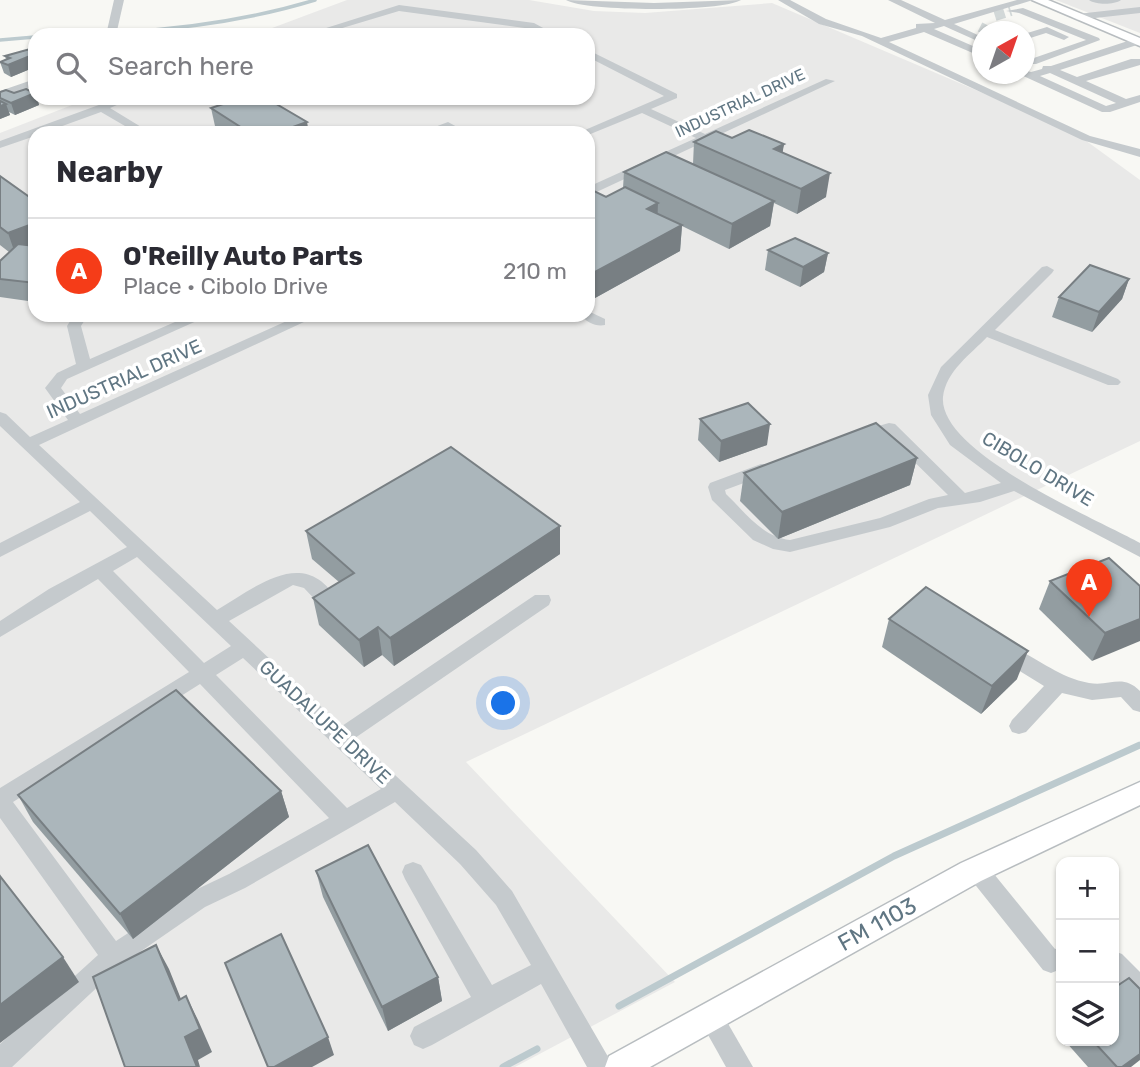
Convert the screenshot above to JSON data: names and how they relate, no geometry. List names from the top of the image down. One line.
{"streets":{"main road":["FM 1103"],"street":["INDUSTRIAL DRIVE","CIBOLO DRIVE","GUADALUPE DRIVE"]},"crossings":[["INDUSTRIAL DRIVE","GUADALUPE DRIVE"]],"north":"top right","page":{"search":"Search here","heading":"Nearby","list":[{"mark":"A","name":"O'Reilly Auto Parts","note":"Place · Cibolo Drive","value":"210 m"}],"pins":"A","map_buttons":["+","−"]}}
